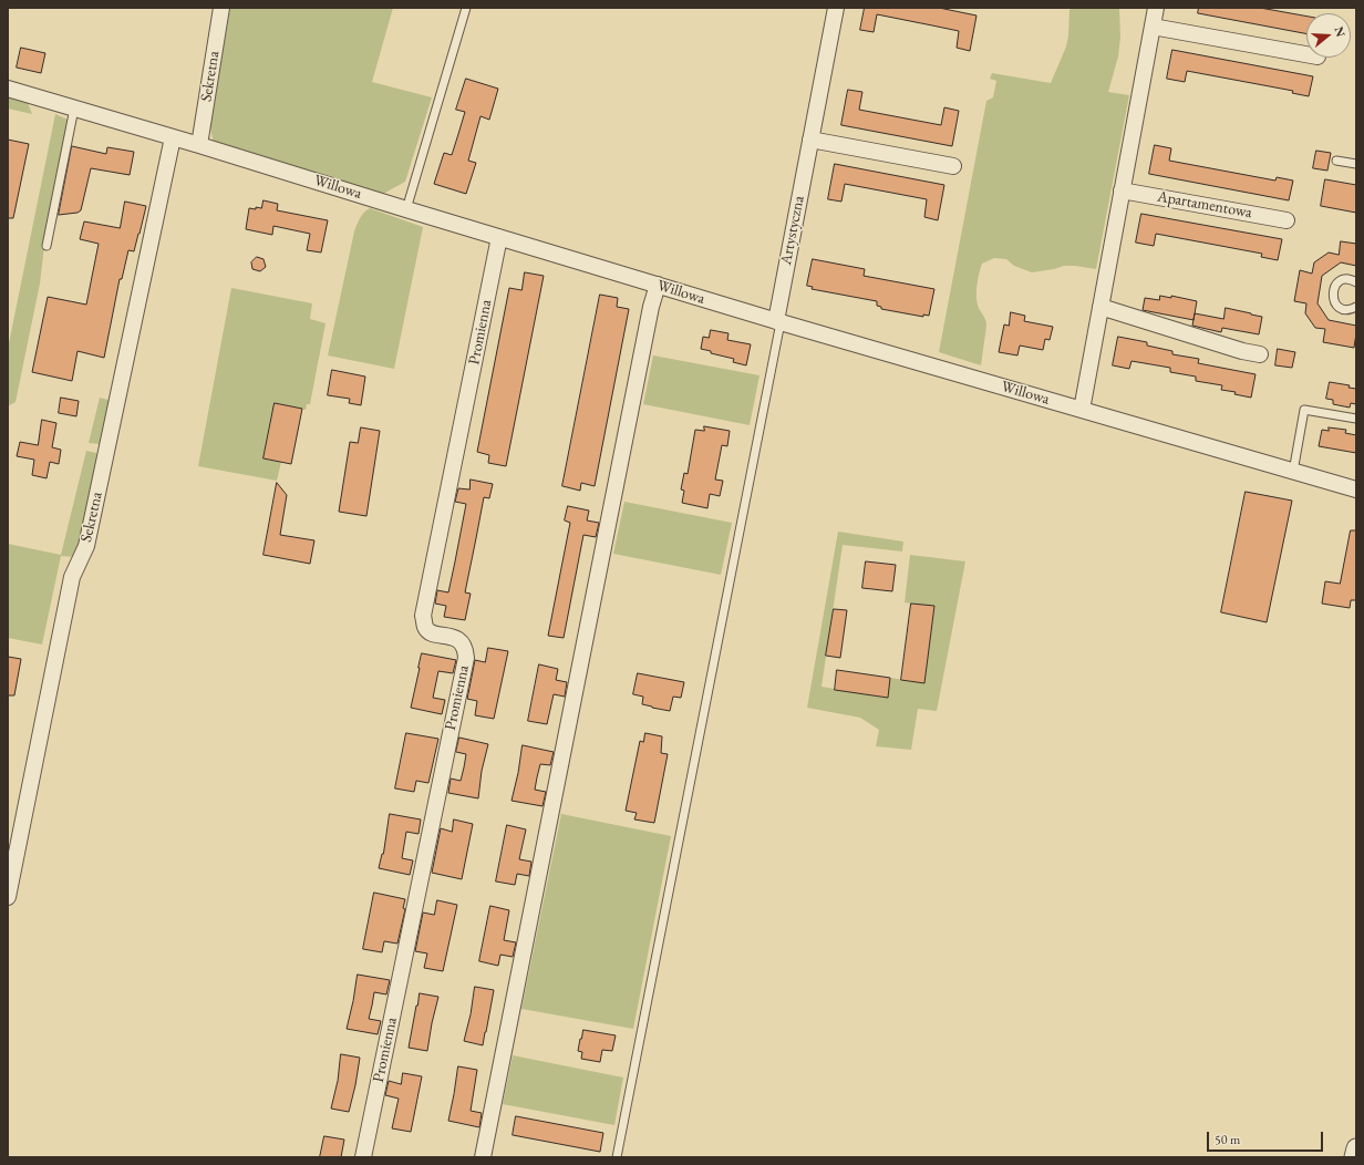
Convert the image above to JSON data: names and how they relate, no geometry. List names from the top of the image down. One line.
{"streets":{"street":["Sekretna","Willowa","Apartamentowa","Artystyczna","Promienna"]},"crossings":[["Sekretna","Willowa"],["Willowa","Artystyczna"],["Willowa","Promienna"]],"scale_bar":"50 m","north":"right"}
